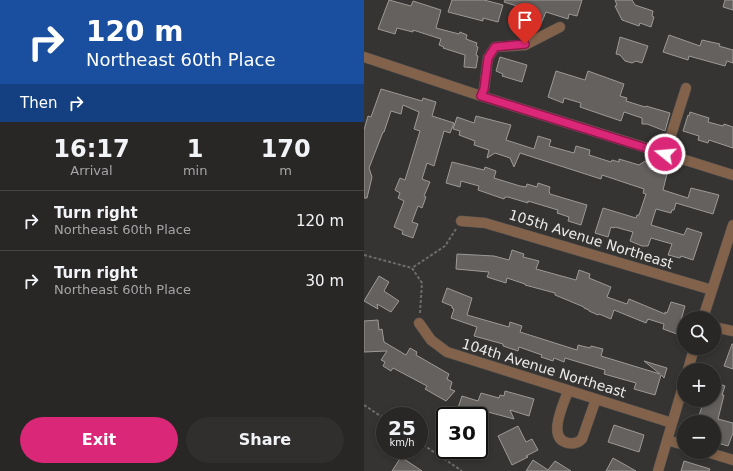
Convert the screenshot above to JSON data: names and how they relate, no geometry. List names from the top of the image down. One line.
{"streets":{"street":["105th Avenue Northeast","104th Avenue Northeast"]},"page":{"turn":["120 m","Northeast 60th Place"],"then":"Then","eta":["16:17","Arrival","1","min","170","m"],"list":[{"name":"Turn right","note":"Northeast 60th Place","value":"120 m"},{"name":"Turn right","note":"Northeast 60th Place","value":"30 m"}],"map_buttons":["+","−"],"speed":"25 km/h","limit":"30","buttons":["Exit","Share"]}}
